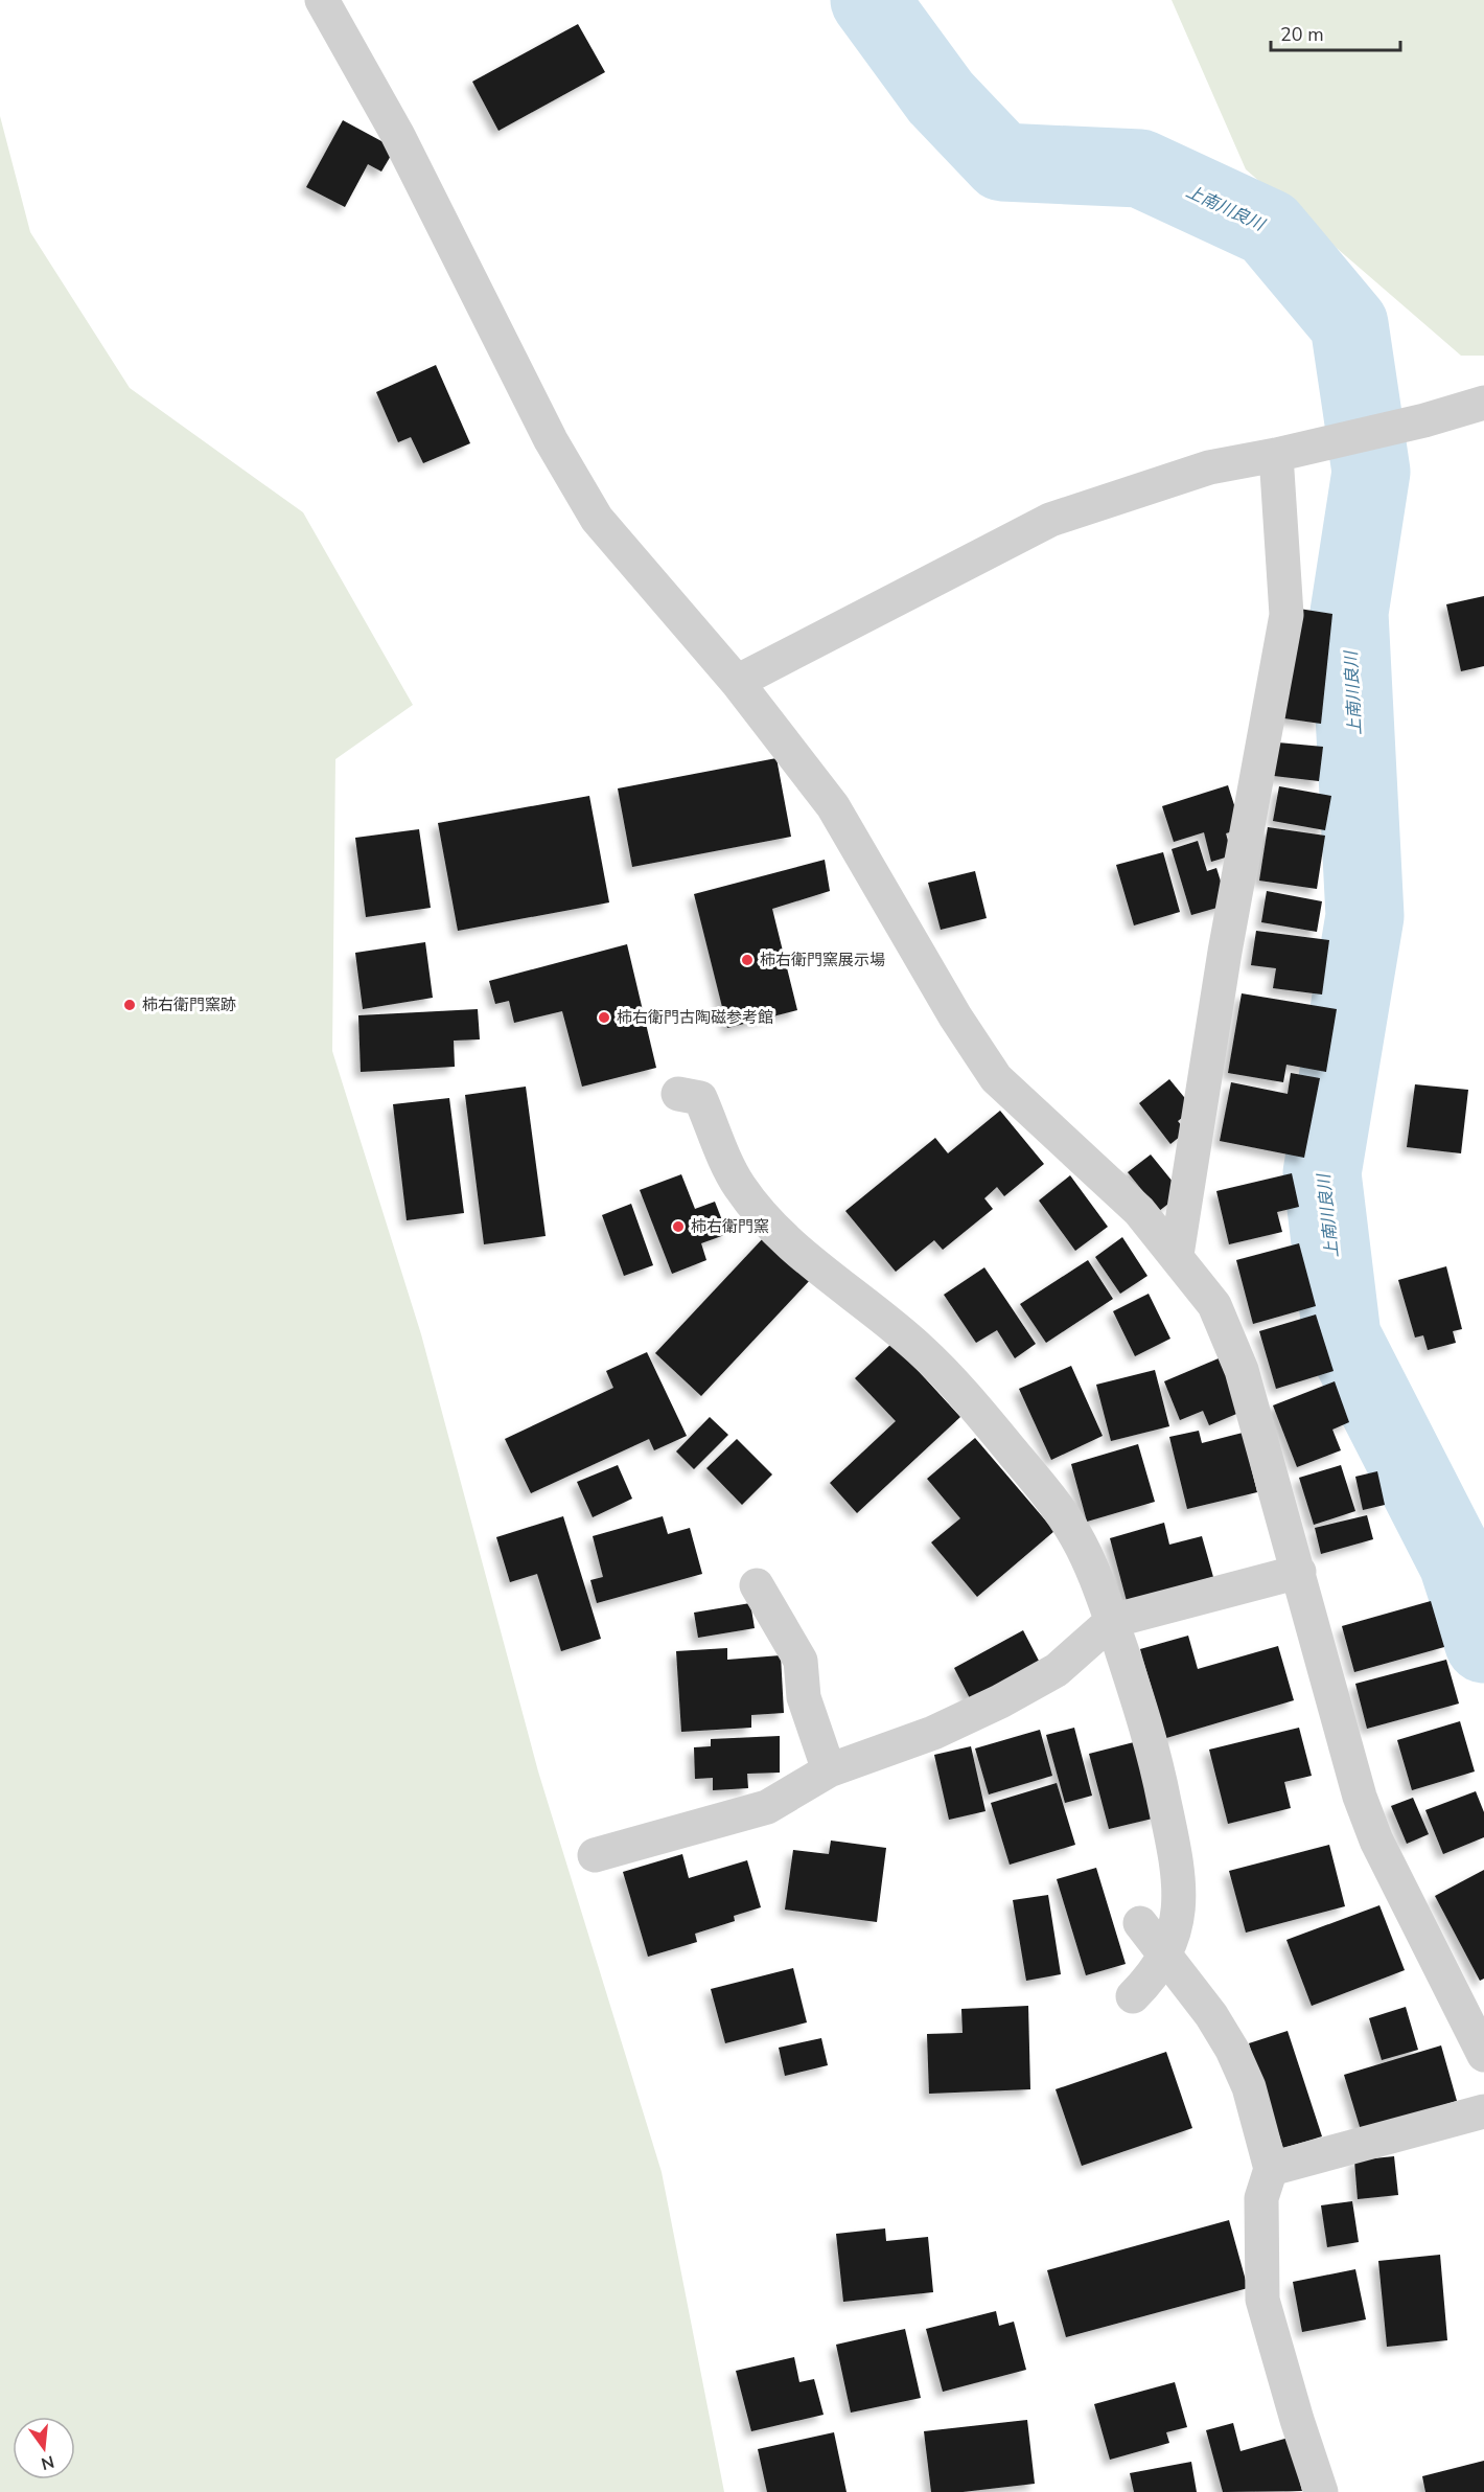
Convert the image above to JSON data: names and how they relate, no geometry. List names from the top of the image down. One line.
{"water":["上南川良川"],"places":["柿右衛門窯展示場","柿右衛門窯跡","柿右衛門古陶磁参考館","柿右衛門窯"],"scale_bar":"20 m","north":"bottom"}
